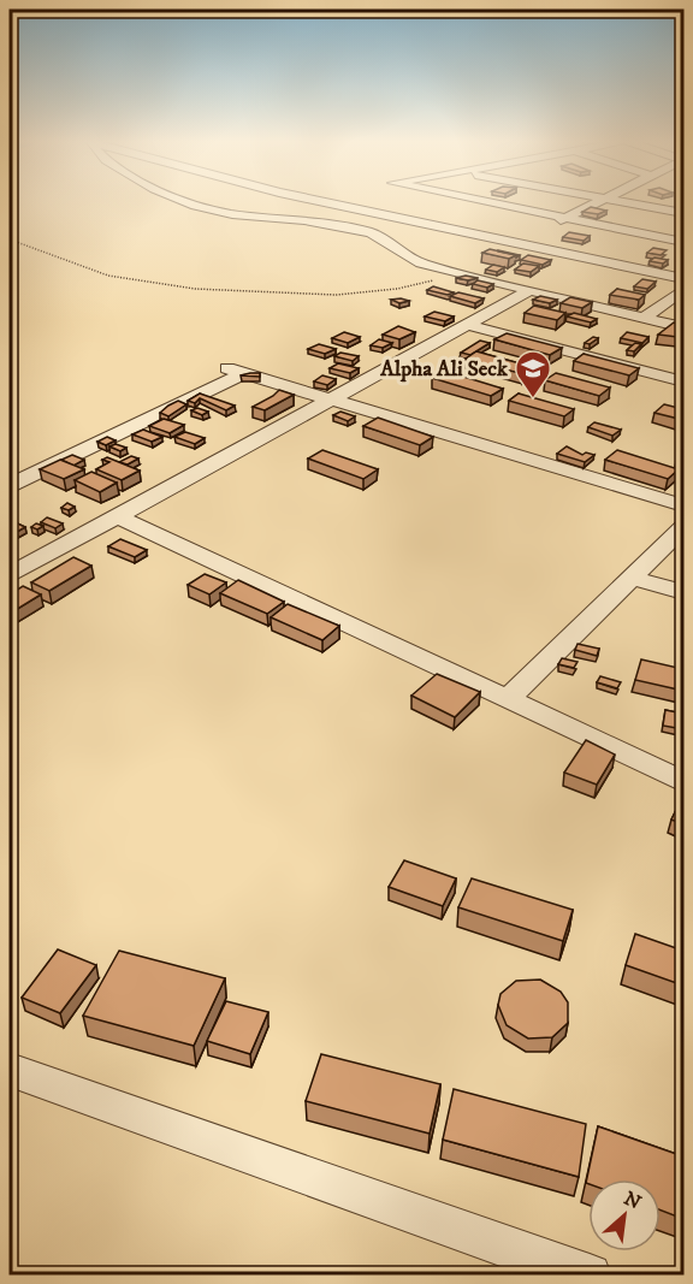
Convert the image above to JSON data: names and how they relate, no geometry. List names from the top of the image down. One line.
{"places":{"school or university":["Alpha Ali Seck"]},"north":"top right"}
